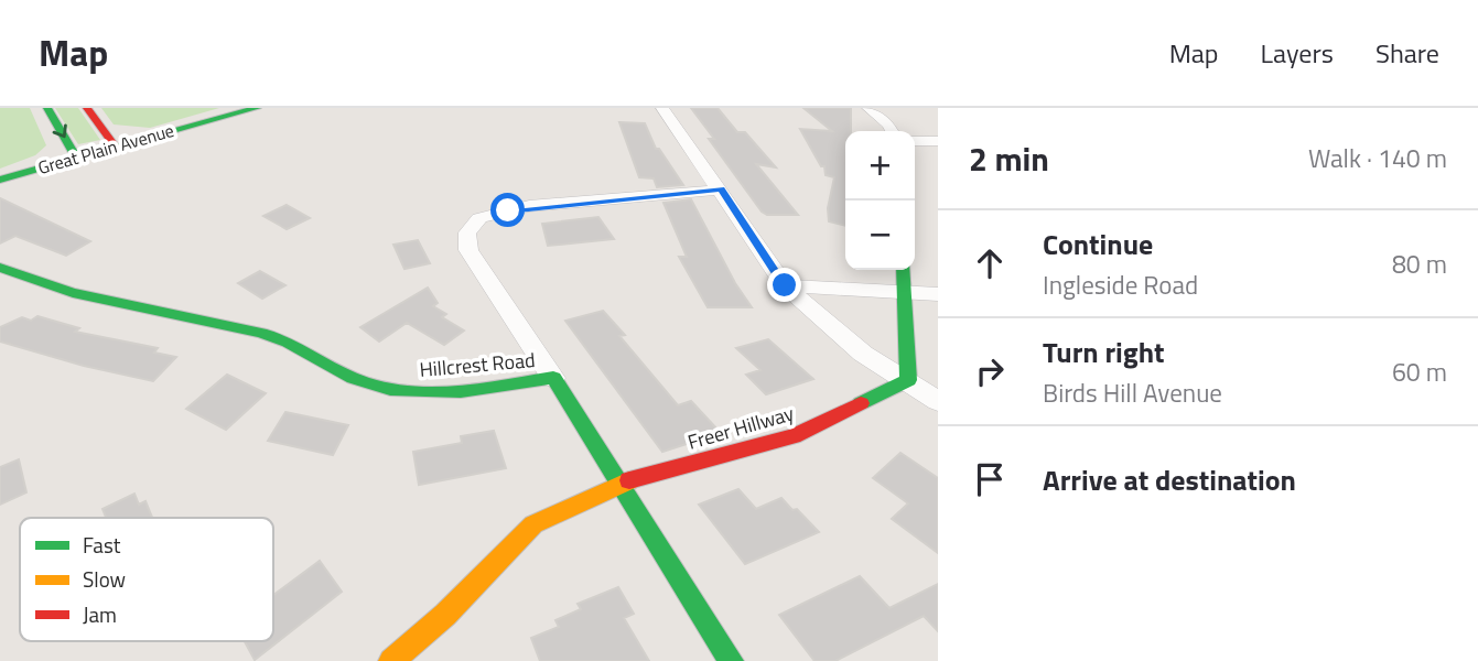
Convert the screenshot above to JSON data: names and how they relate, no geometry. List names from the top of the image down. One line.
{"streets":{"street":["Great Plain Avenue","Hillcrest Road","Freer Hillway"]},"crossings":[["Hillcrest Road","Freer Hillway"]],"legend":["Fast","Slow","Jam"],"page":{"header":"Map","nav":["Map","Layers","Share"],"heading":["2 min","Walk · 140 m"],"map_buttons":["+","−"],"list":[["Continue","Ingleside Road","80 m"],["Turn right","Birds Hill Avenue","60 m"],"Arrive at destination"]}}
